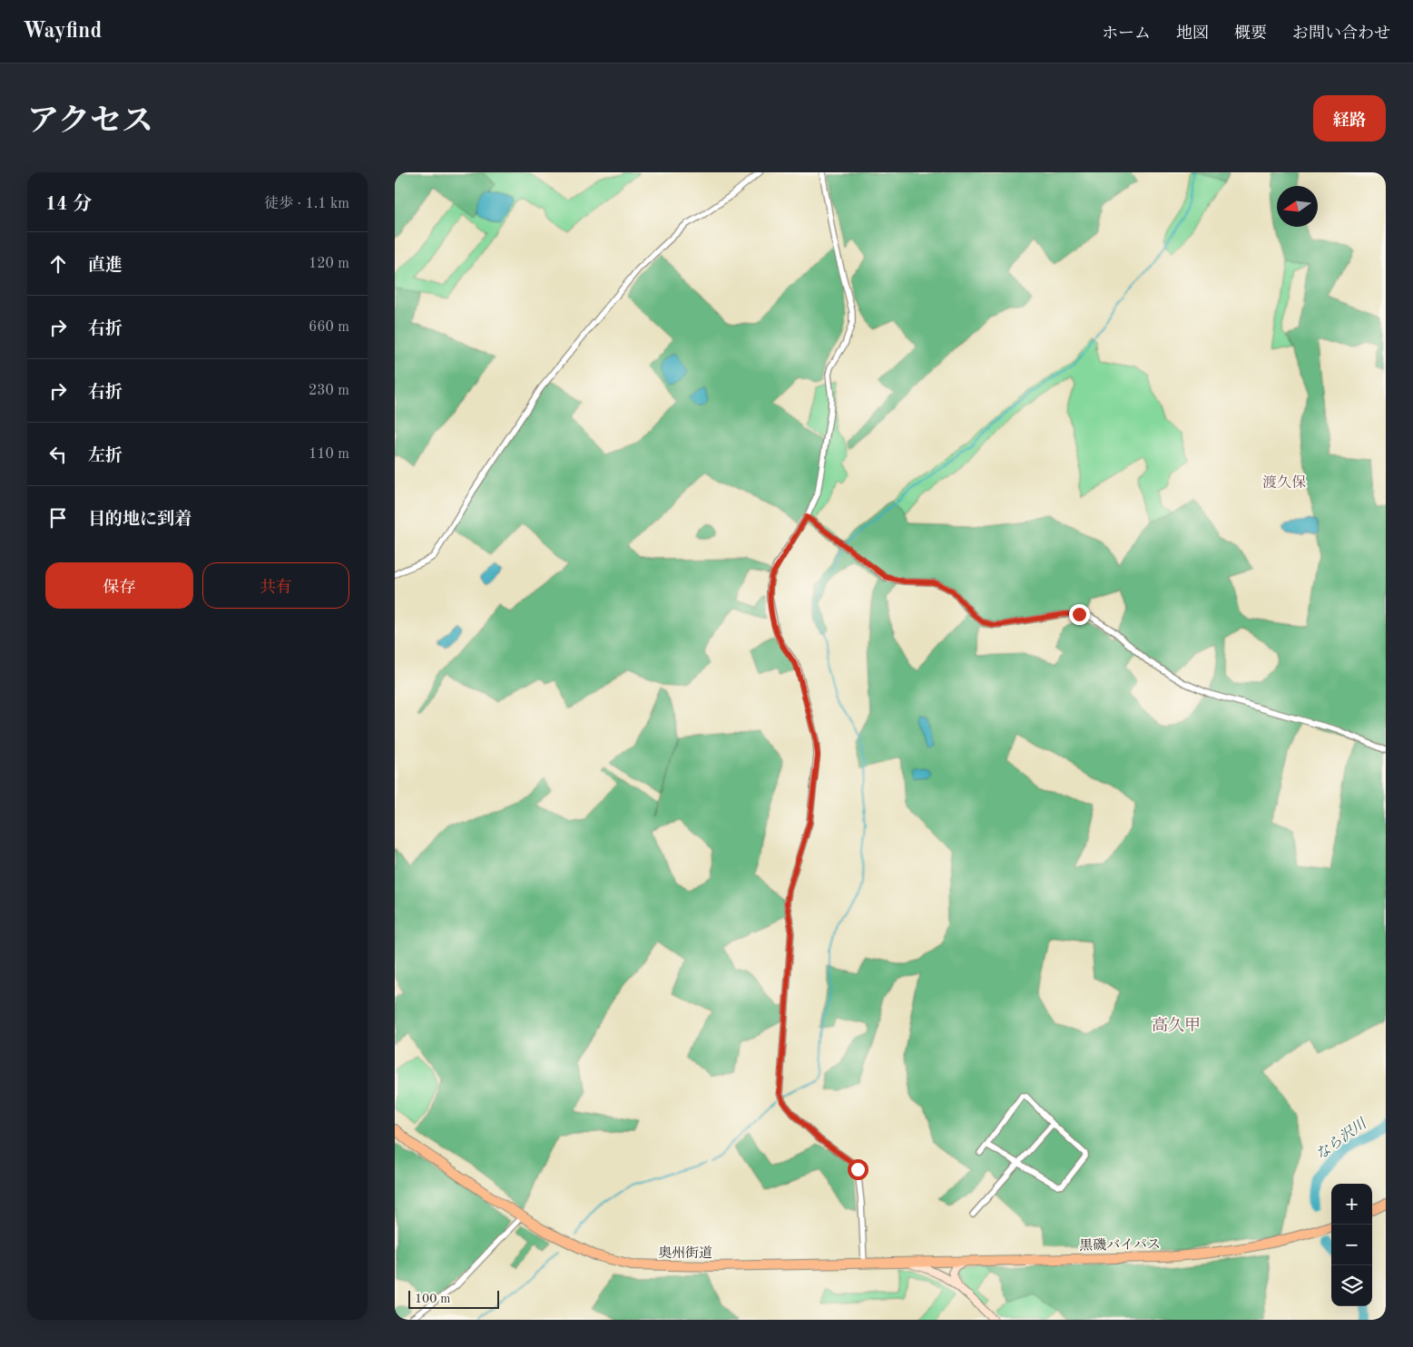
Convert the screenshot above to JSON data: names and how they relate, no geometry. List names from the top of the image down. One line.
{"streets":{"highway":["黒磯バイパス","奥州街道"]},"crossings":[["黒磯バイパス","奥州街道"]],"districts":["渡久保","高久甲"],"water":["なら沢川"],"scale_bar":"100 m","north":"left","page":{"header":"Wayfind","nav":["ホーム","地図","概要","お問い合わせ"],"title":"アクセス","buttons":["経路",["保存","共有"]],"heading":["14 分","徒歩 · 1.1 km"],"list":[["直進","120 m"],["右折","660 m"],["右折","230 m"],["左折","110 m"],"目的地に到着"],"map_buttons":["+","−"],"scale":"100 m"}}
